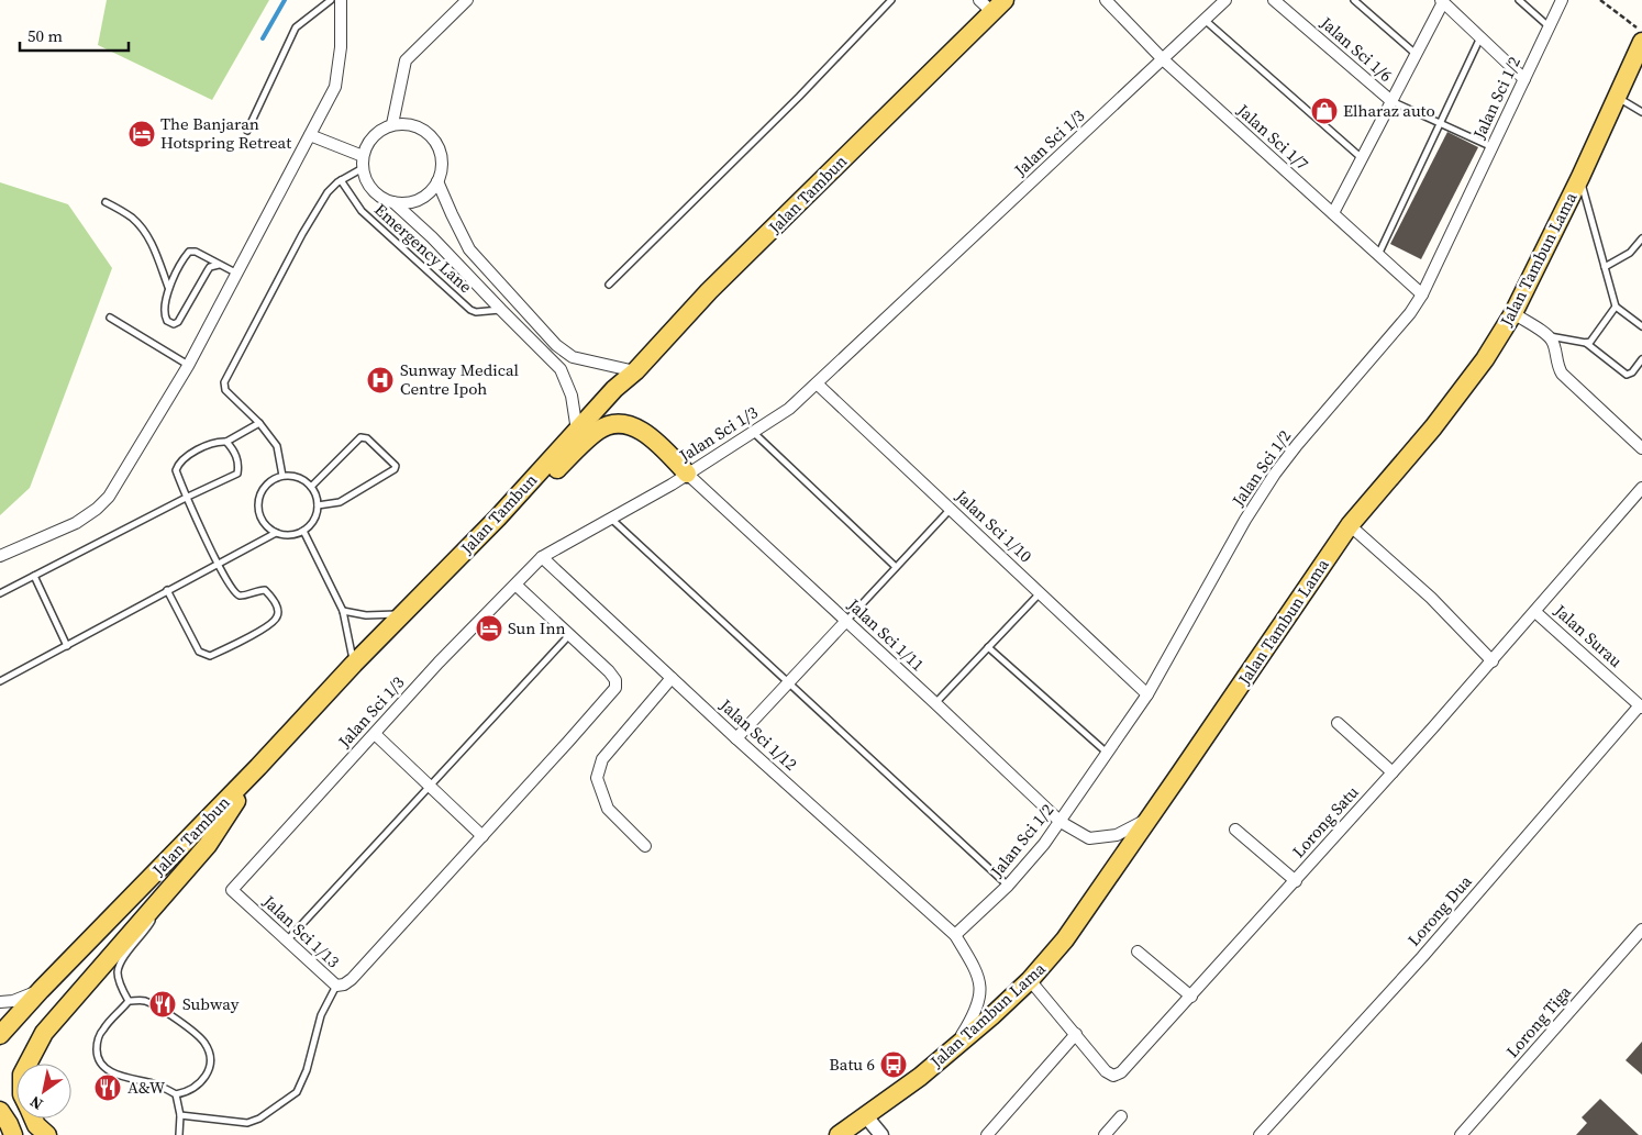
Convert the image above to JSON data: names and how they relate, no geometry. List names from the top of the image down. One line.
{"streets":{"main road":["Jalan Tambun","Jalan Tambun Lama"],"street":["Jalan Sci 1/6","Jalan Sci 1/2","Jalan Sci 1/7","Jalan Sci 1/3","Jalan Sci 1/10","Jalan Sci 1/11","Jalan Surau","Jalan Sci 1/12","Lorong Satu","Lorong Dua","Jalan Sci 1/13","Lorong Tiga"],"lane":["Emergency Lane"]},"crossings":[["Jalan Sci 1/2","Jalan Sci 1/7"],["Jalan Sci 1/2","Jalan Sci 1/10"],["Jalan Sci 1/2","Jalan Sci 1/11"],["Jalan Sci 1/2","Jalan Sci 1/12"],["Jalan Sci 1/7","Jalan Sci 1/3"],["Jalan Sci 1/3","Jalan Sci 1/10"],["Jalan Sci 1/3","Jalan Sci 1/11"],["Jalan Sci 1/3","Jalan Sci 1/12"],["Jalan Sci 1/3","Jalan Sci 1/13"],["Jalan Tambun Lama","Jalan Sci 1/11"],["Jalan Tambun Lama","Jalan Sci 1/12"],["Jalan Tambun Lama","Lorong Satu"],["Jalan Surau","Lorong Satu"],["Jalan Surau","Lorong Dua"]],"places":{"shop":["Elharaz auto"],"hotel":["The Banjaran Hotspring Retreat","Sun Inn"],"hospital":["Sunway Medical Centre Ipoh"],"restaurant":["Subway","A&W"],"bus stop":["Batu 6"]},"scale_bar":"50 m","north":"bottom left"}
